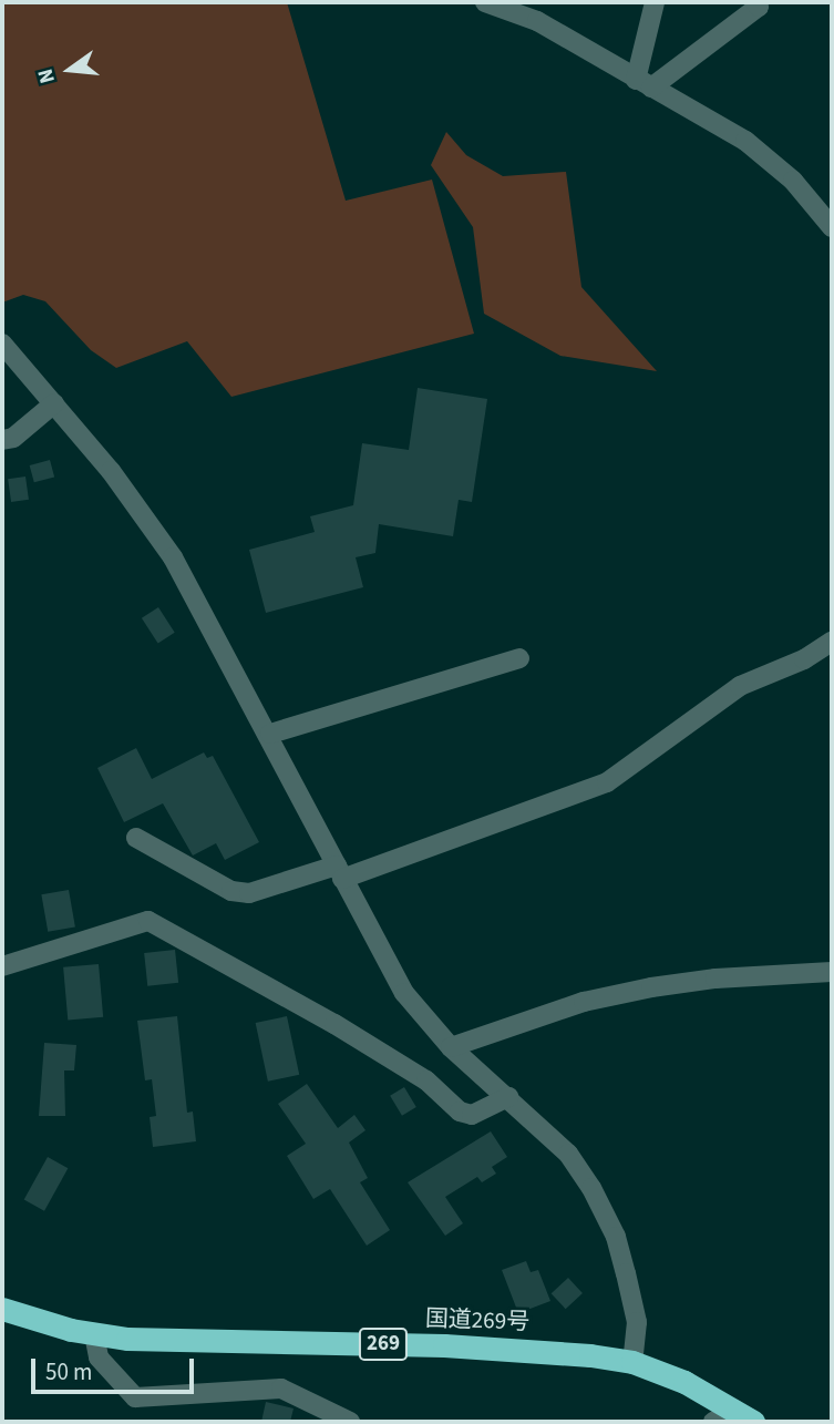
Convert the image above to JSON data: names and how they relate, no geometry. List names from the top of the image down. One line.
{"streets":{"highway":["国道269号","269"]},"scale_bar":"50 m","north":"left"}
